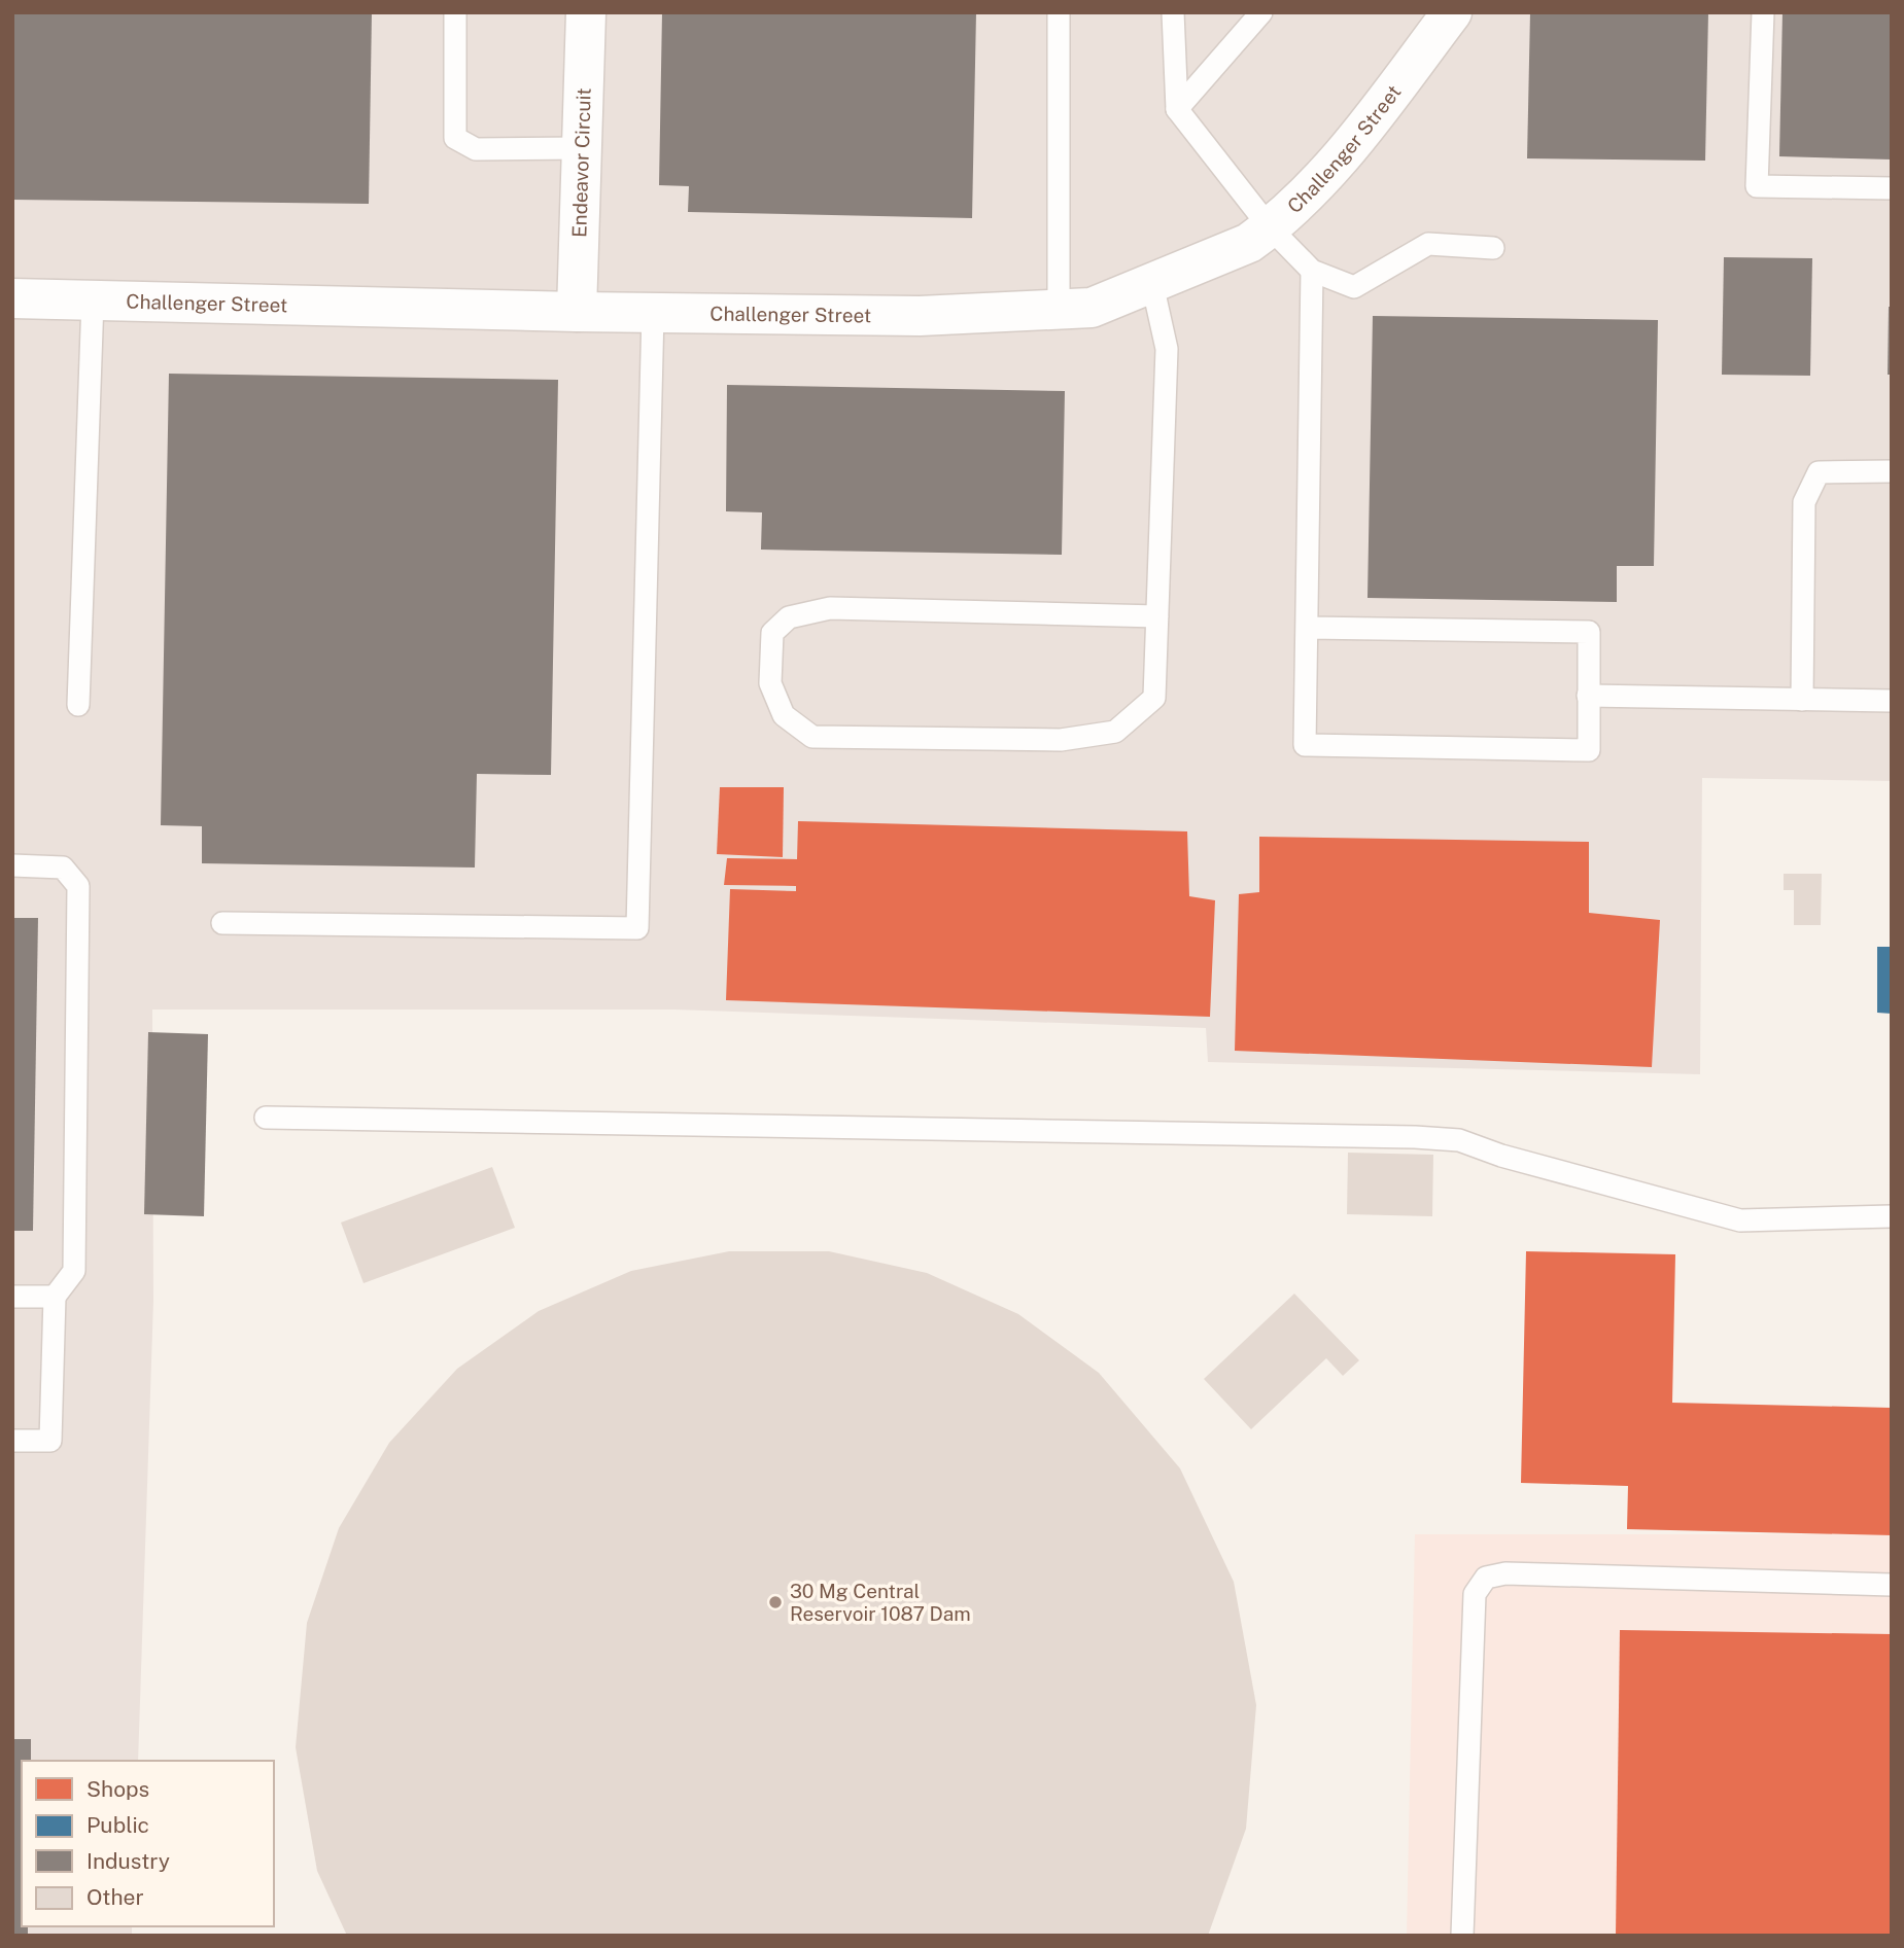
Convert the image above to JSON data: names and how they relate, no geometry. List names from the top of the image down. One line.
{"streets":{"street":["Challenger Street","Endeavor Circuit"]},"crossings":[["Challenger Street","Endeavor Circuit"]],"places":["30 Mg Central Reservoir 1087 Dam"],"legend":["Shops","Public","Industry","Other"]}
